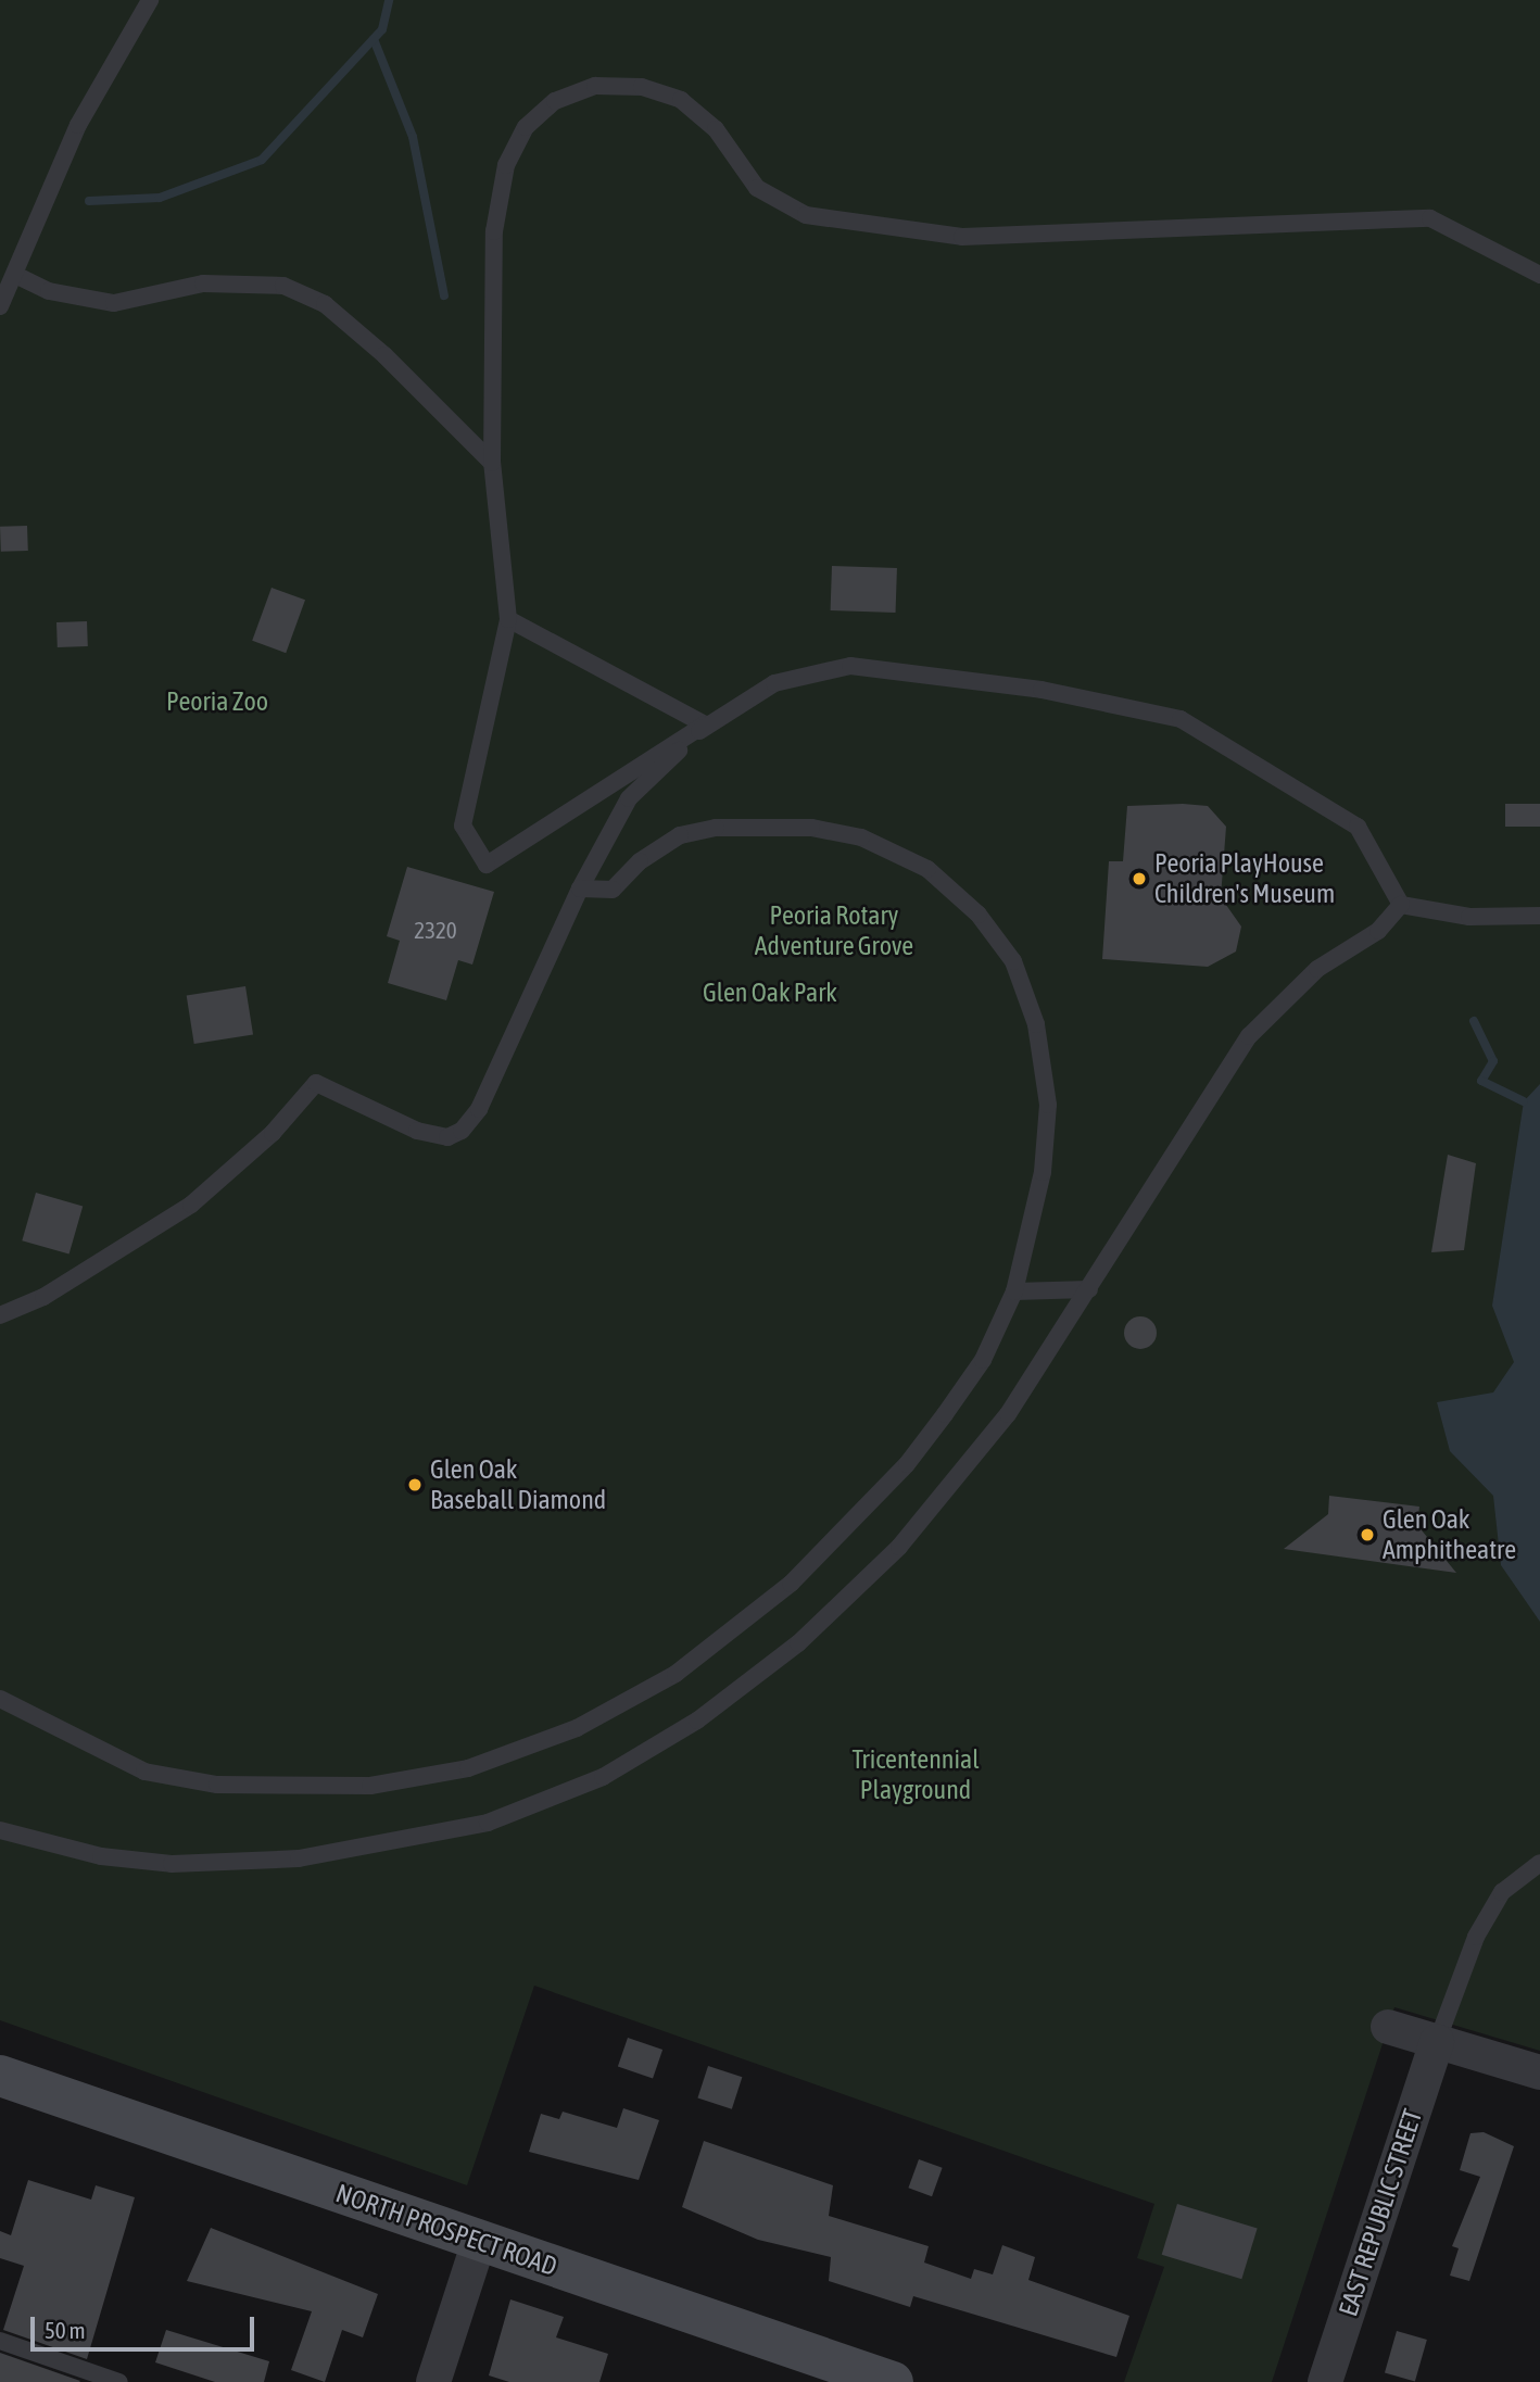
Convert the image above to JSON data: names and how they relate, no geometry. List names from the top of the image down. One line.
{"streets":{"main road":["NORTH PROSPECT ROAD"],"street":["EAST REPUBLIC STREET"]},"parks":["Peoria Zoo","Peoria Rotary Adventure Grove","Glen Oak Park","Tricentennial Playground"],"places":["Peoria PlayHouse Children's Museum","Glen Oak Baseball Diamond","Glen Oak Amphitheatre"],"house_numbers":["2320"],"scale_bar":"50 m"}
